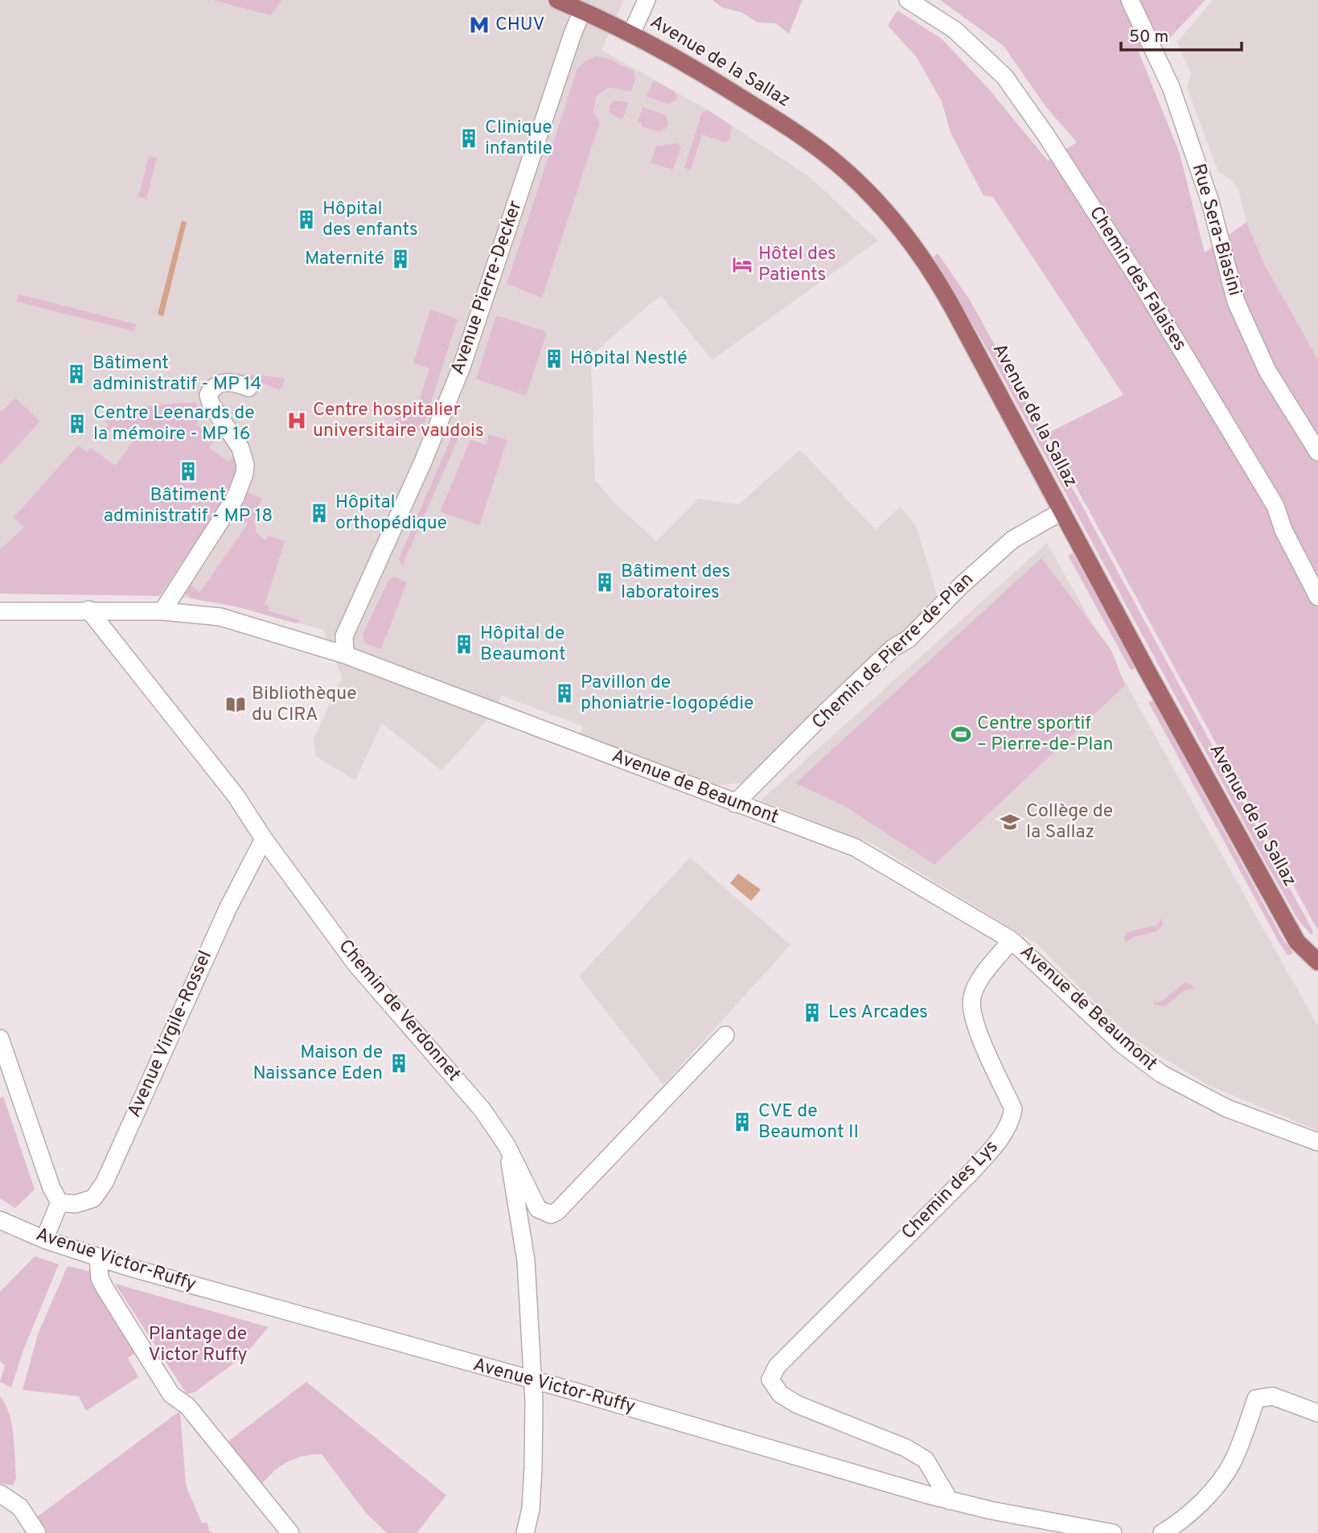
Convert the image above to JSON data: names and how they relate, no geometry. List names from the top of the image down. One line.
{"streets":{"main road":["Avenue de la Sallaz"],"street":["Rue Sera-Biasini","Chemin des Falaises","Avenue Pierre-Decker","Chemin de Pierre-de-Plan","Avenue de Beaumont","Chemin de Verdonnet","Avenue Virgile-Rossel","Chemin des Lys","Avenue Victor-Ruffy"]},"crossings":[["Avenue de la Sallaz","Avenue Pierre-Decker"],["Avenue de la Sallaz","Chemin de Pierre-de-Plan"],["Avenue Pierre-Decker","Avenue de Beaumont"],["Chemin de Pierre-de-Plan","Avenue de Beaumont"],["Avenue de Beaumont","Chemin de Verdonnet"],["Avenue de Beaumont","Chemin des Lys"],["Chemin de Verdonnet","Avenue Virgile-Rossel"],["Chemin des Lys","Avenue Victor-Ruffy"]],"parks":["Plantage de Victor Ruffy"],"places":{"metro station":["CHUV"],"building":["Clinique infantile","Hôpital des enfants","Maternité","Hôpital Nestlé","Bâtiment administratif - MP 14","Centre Leenards de la mémoire - MP 16","Bâtiment administratif - MP 18","Hôpital orthopédique","Bâtiment des laboratoires","Hôpital de Beaumont","Pavillon de phoniatrie-logopédie","Les Arcades","Maison de Naissance Eden","CVE de Beaumont II"],"hotel":["Hôtel des Patients"],"hospital":["Centre hospitalier universitaire vaudois"],"library":["Bibliothèque du CIRA"],"sports":["Centre sportif – Pierre-de-Plan"],"school or university":["Collège de la Sallaz"]},"scale_bar":"50 m"}
